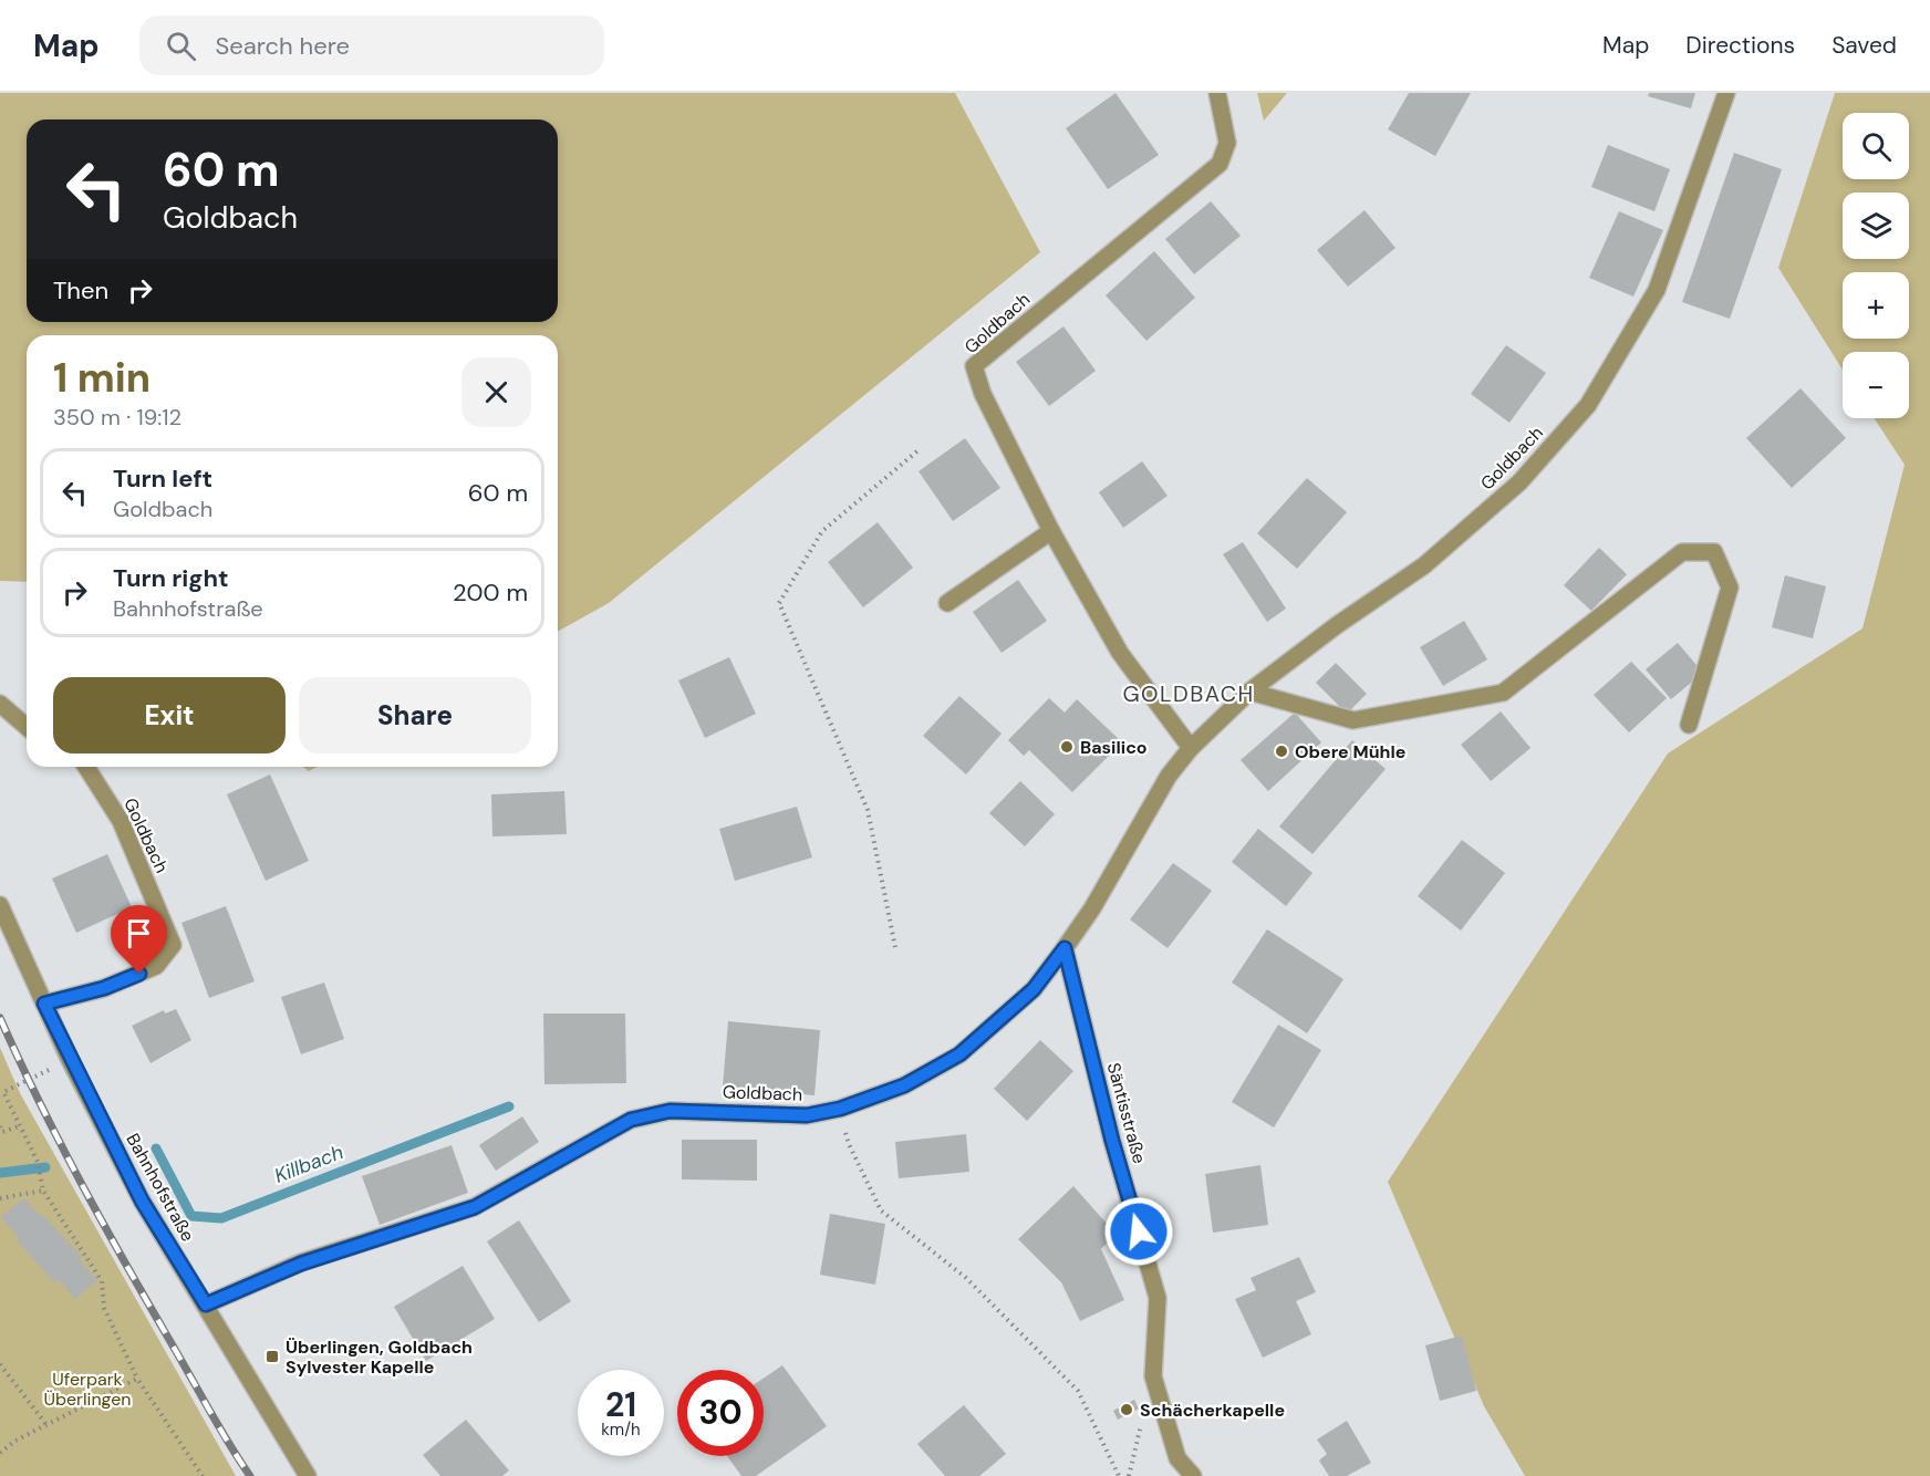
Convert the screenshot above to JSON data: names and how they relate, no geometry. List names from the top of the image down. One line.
{"streets":{"street":["Goldbach","Säntisstraße","Bahnhofstraße"]},"crossings":[["Goldbach","Säntisstraße"],["Goldbach","Bahnhofstraße"]],"districts":["GOLDBACH"],"water":["Killbach"],"parks":["Uferpark Überlingen"],"places":{"other":["Basilico","Obere Mühle","Schächerkapelle"],"transit":["Überlingen, Goldbach Sylvester Kapelle"]},"page":{"header":"Map","search":"Search here","nav":["Map","Directions","Saved"],"map_buttons":["+","−"],"turn":["60 m","Goldbach"],"then":"Then","heading":["1 min","350 m · 19:12"],"list":[{"name":"Turn left","note":"Goldbach","value":"60 m"},{"name":"Turn right","note":"Bahnhofstraße","value":"200 m"}],"buttons":["Exit","Share"],"speed":"21 km/h","limit":"30"}}
